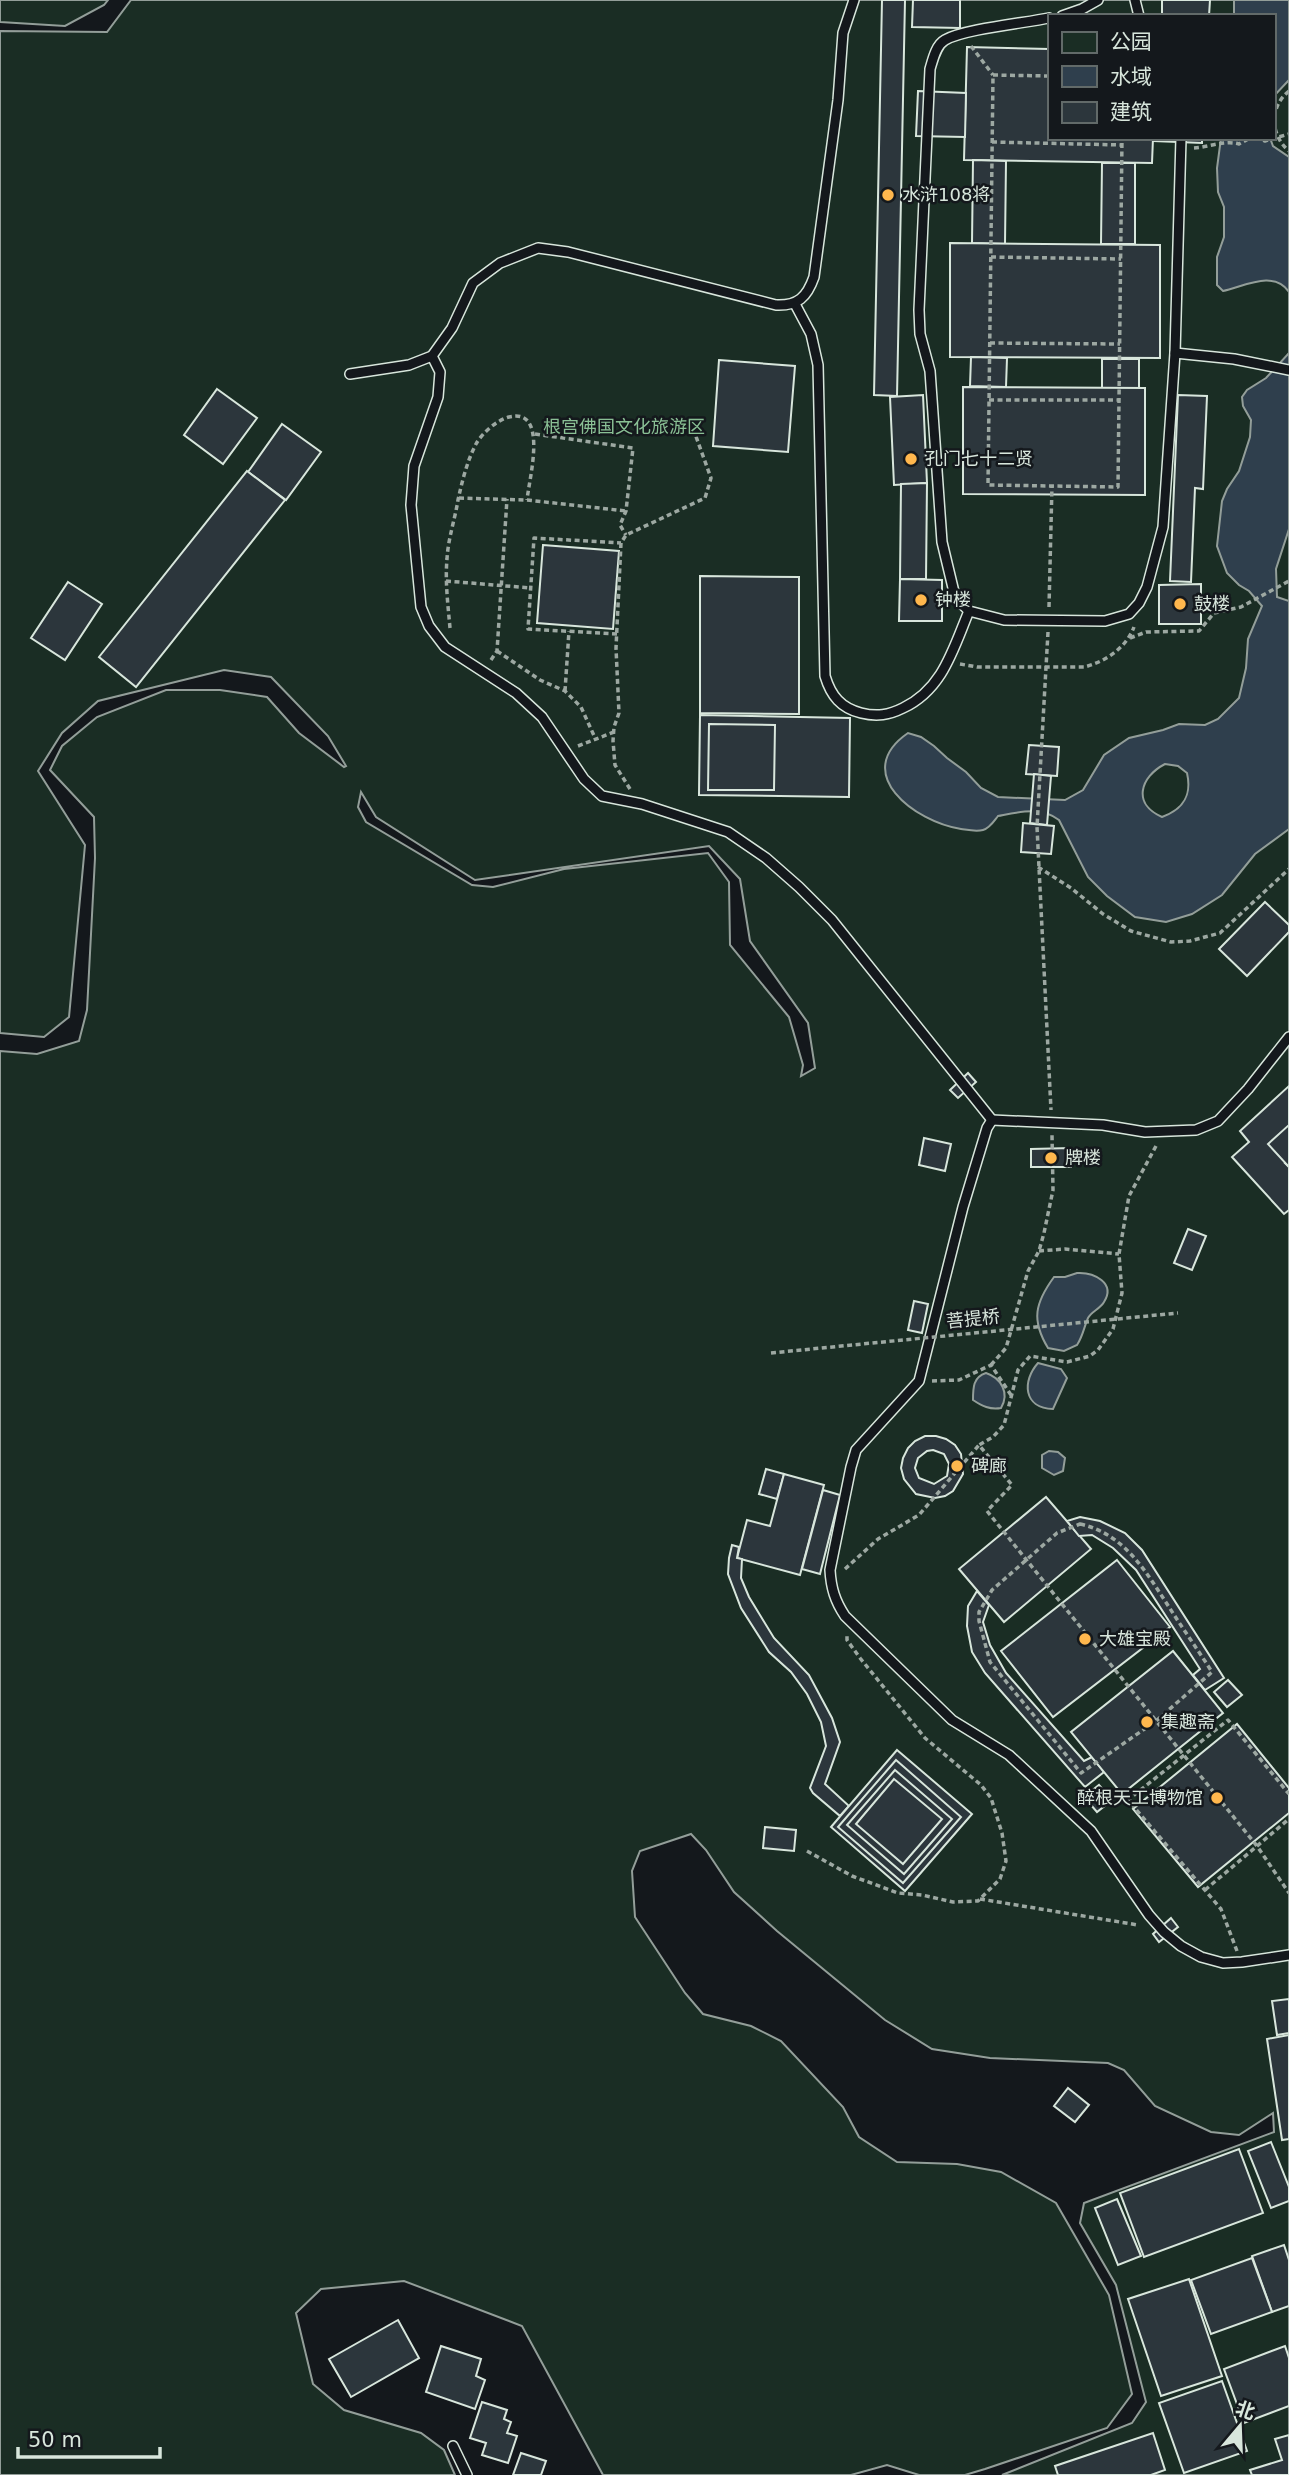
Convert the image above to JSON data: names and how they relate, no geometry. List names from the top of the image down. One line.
{"streets":{"path":["菩提桥"]},"parks":["根宫佛国文化旅游区"],"places":["水浒108将","孔门七十二贤","钟楼","鼓楼","牌楼","碑廊","大雄宝殿","集趣斋","醉根天工博物馆"],"legend":["公园","水域","建筑"],"scale_bar":"50 m","north":"top"}
